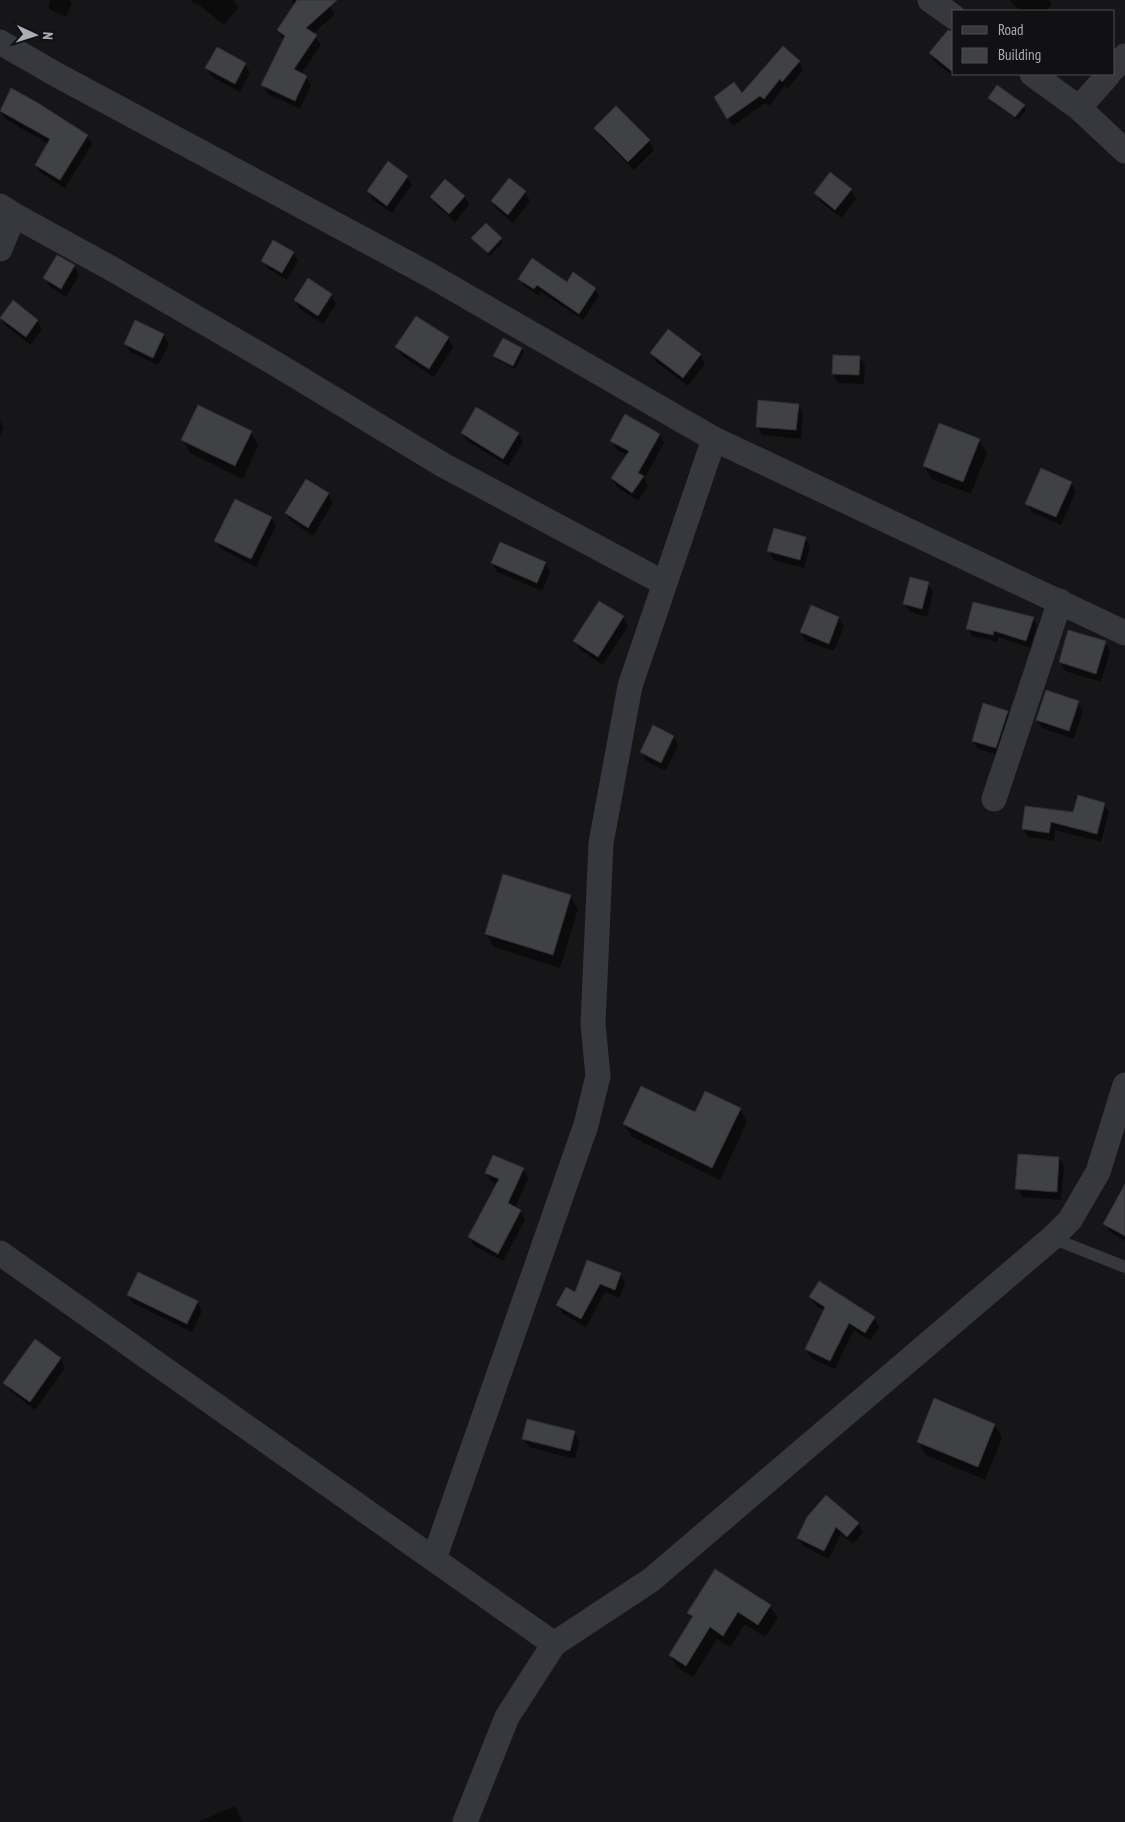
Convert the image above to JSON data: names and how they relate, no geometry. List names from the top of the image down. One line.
{"legend":["Road","Building"],"north":"right"}
